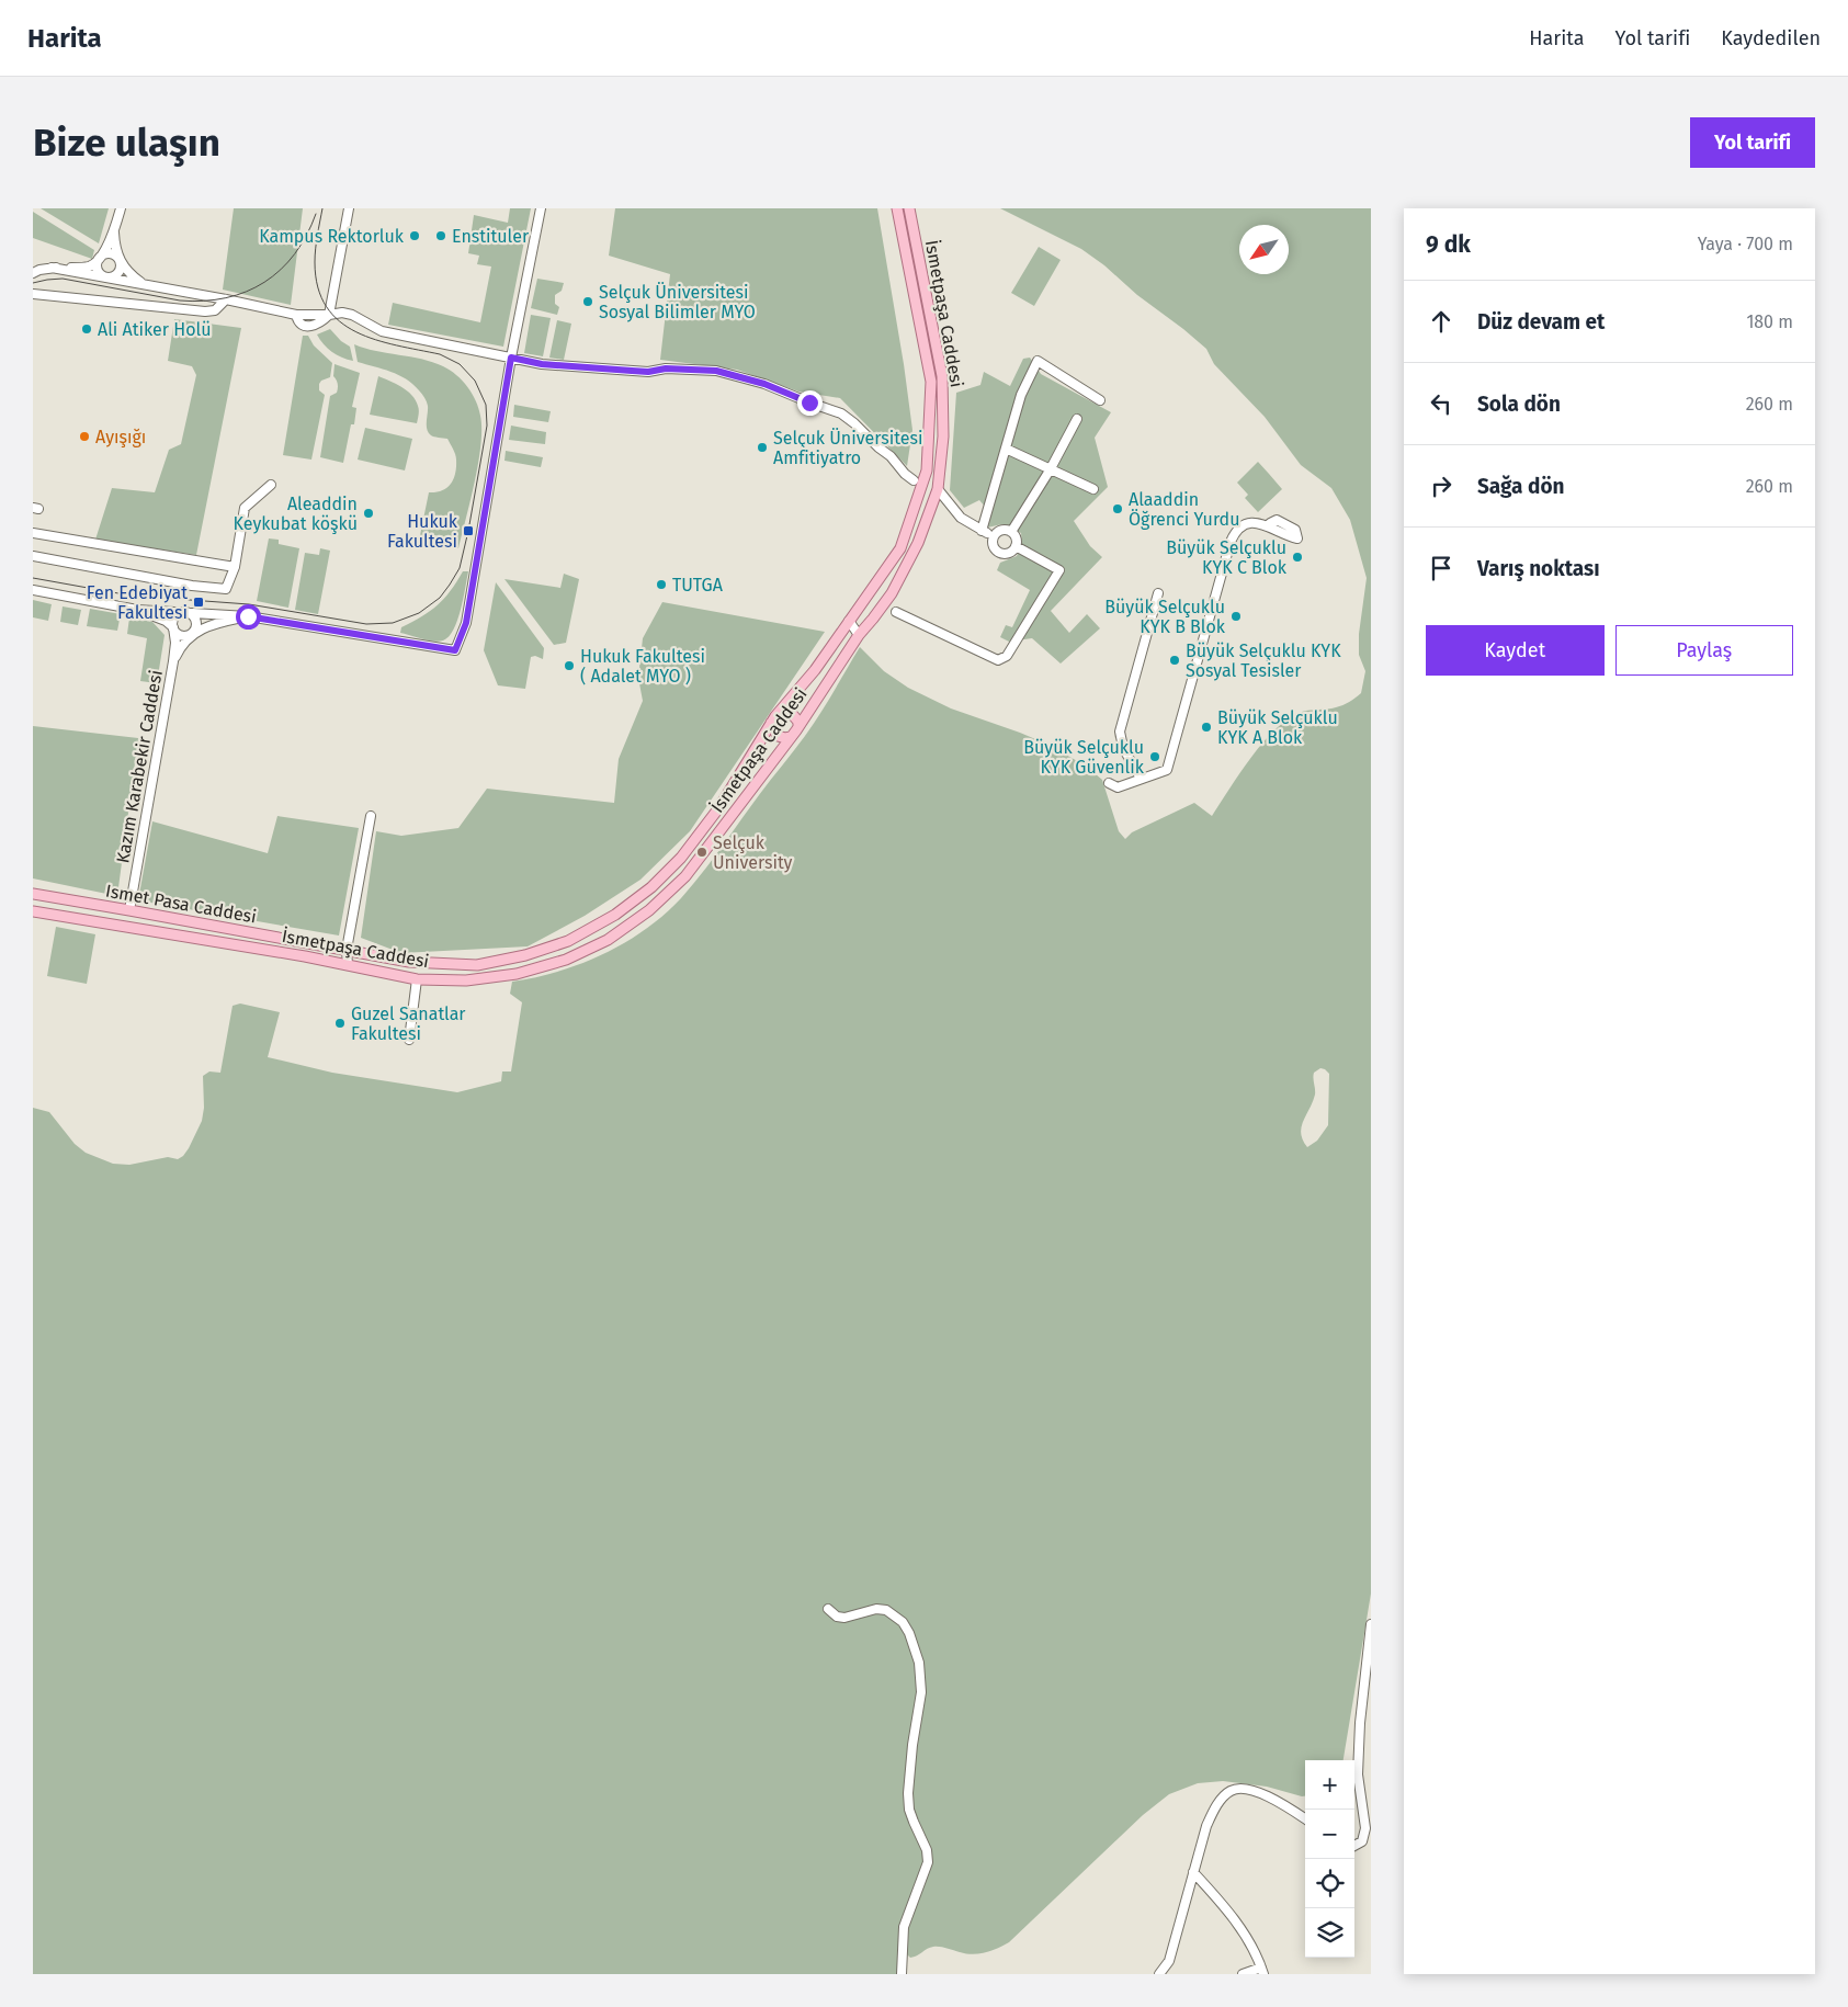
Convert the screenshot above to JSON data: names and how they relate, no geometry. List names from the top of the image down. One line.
{"streets":{"main road":["İsmetpaşa Caddesi","Ismet Pasa Caddesi"],"street":["Kazım Karabekir Caddesi"]},"crossings":[["İsmetpaşa Caddesi","Ismet Pasa Caddesi"],["Kazım Karabekir Caddesi","Ismet Pasa Caddesi"]],"places":{"other":["Kampus Rektorluk","Enstituler","Selçuk Üniversitesi Sosyal Bilimler MYO","Ali Atiker Holü","Ayışığı","Selçuk Üniversitesi Amfitiyatro","Alaaddin Öğrenci Yurdu","Aleaddin Keykubat köşkü","Büyük Selçuklu KYK C Blok","TUTGA","Büyük Selçuklu KYK B Blok","Büyük Selçuklu KYK Sosyal Tesisler","Hukuk Fakultesi ( Adalet MYO )","Büyük Selçuklu KYK A Blok","Büyük Selçuklu KYK Güvenlik","Selçuk University","Guzel Sanatlar Fakultesi"],"transit":["Hukuk Fakultesi","Fen Edebiyat Fakultesi"]},"north":"bottom left","page":{"header":"Harita","nav":["Harita","Yol tarifi","Kaydedilen"],"buttons":["Yol tarifi",["Kaydet","Paylaş"]],"title":"Bize ulaşın","heading":["9 dk","Yaya · 700 m"],"list":[["Düz devam et","180 m"],["Sola dön","260 m"],["Sağa dön","260 m"],"Varış noktası"],"map_buttons":["+","−"]}}
